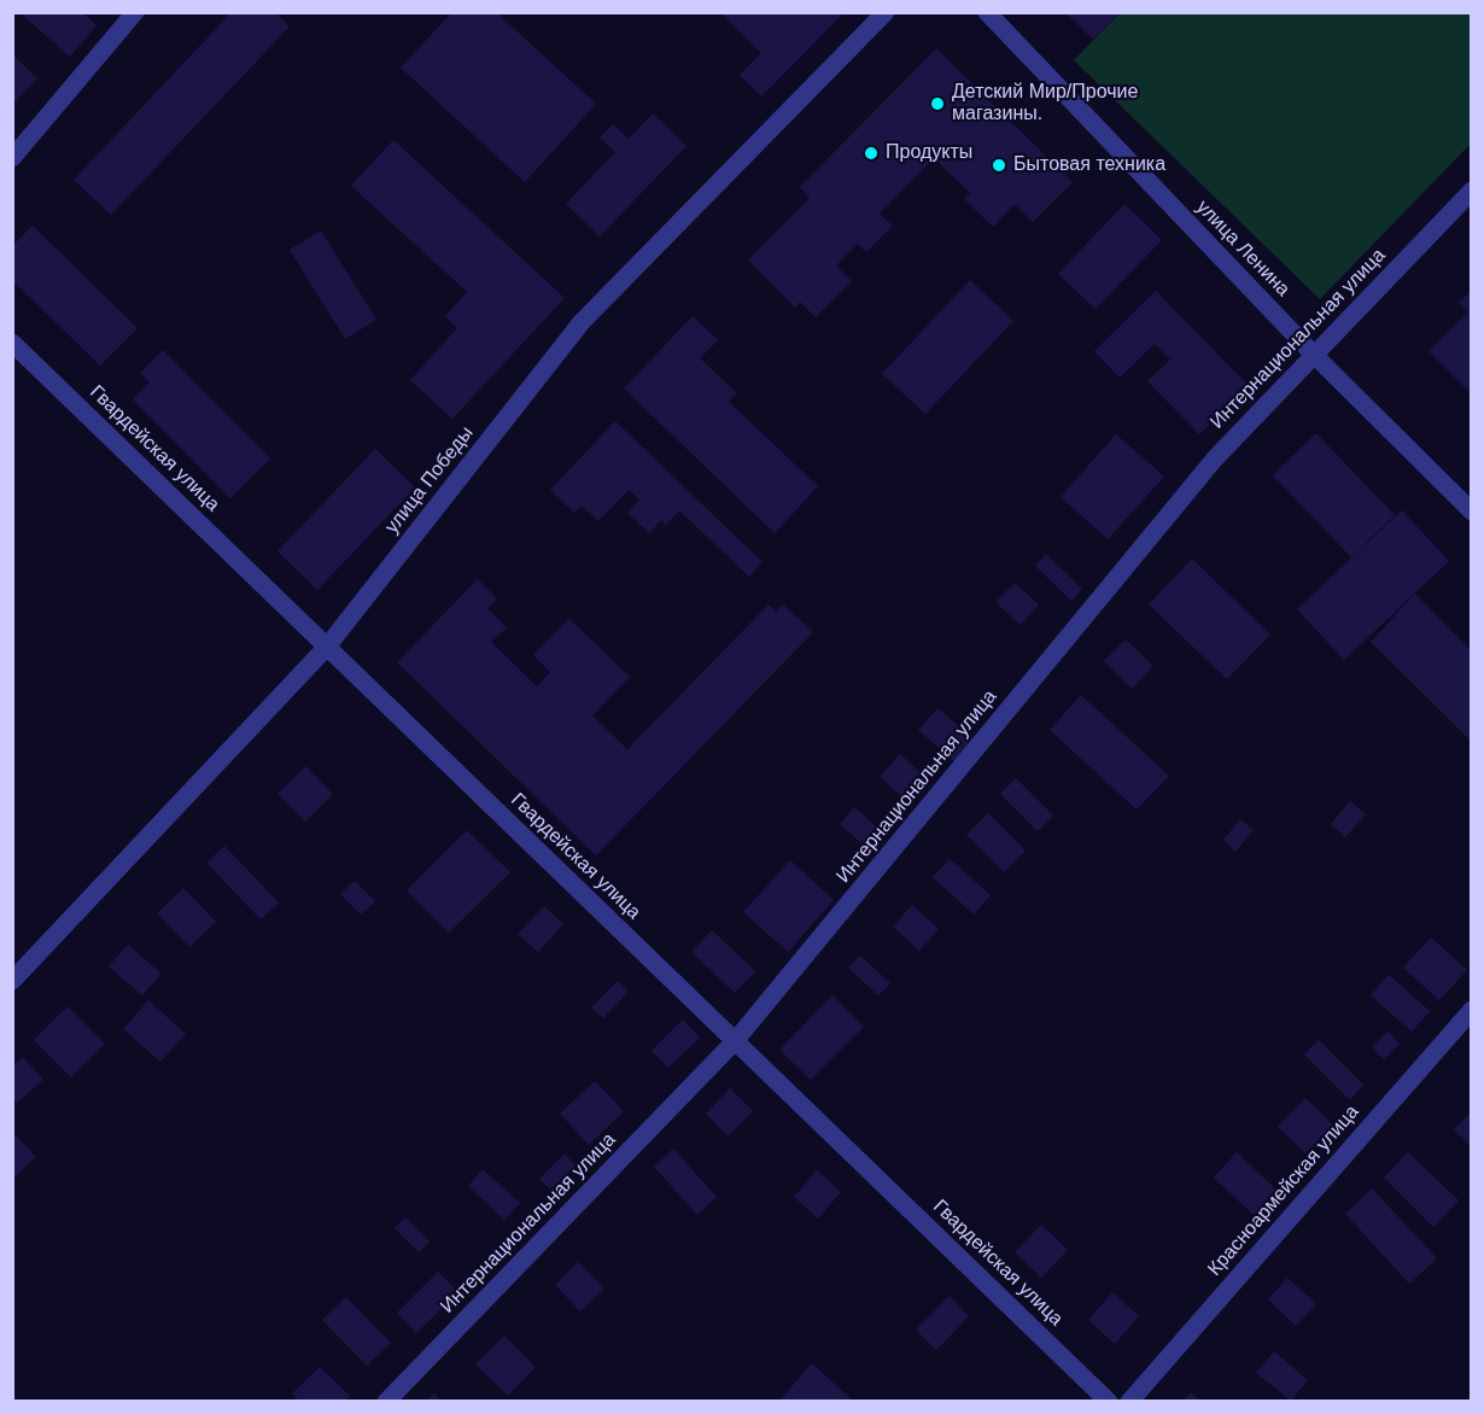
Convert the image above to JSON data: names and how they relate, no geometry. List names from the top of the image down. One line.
{"streets":{"street":["улица Ленина","Интернациональная улица","Гвардейская улица","улица Победы","Красноармейская улица"]},"crossings":[["улица Ленина","Интернациональная улица"],["Интернациональная улица","Гвардейская улица"],["Гвардейская улица","улица Победы"]],"places":["Детский Мир/Прочие магазины.","Продукты","Бытовая техника"]}
